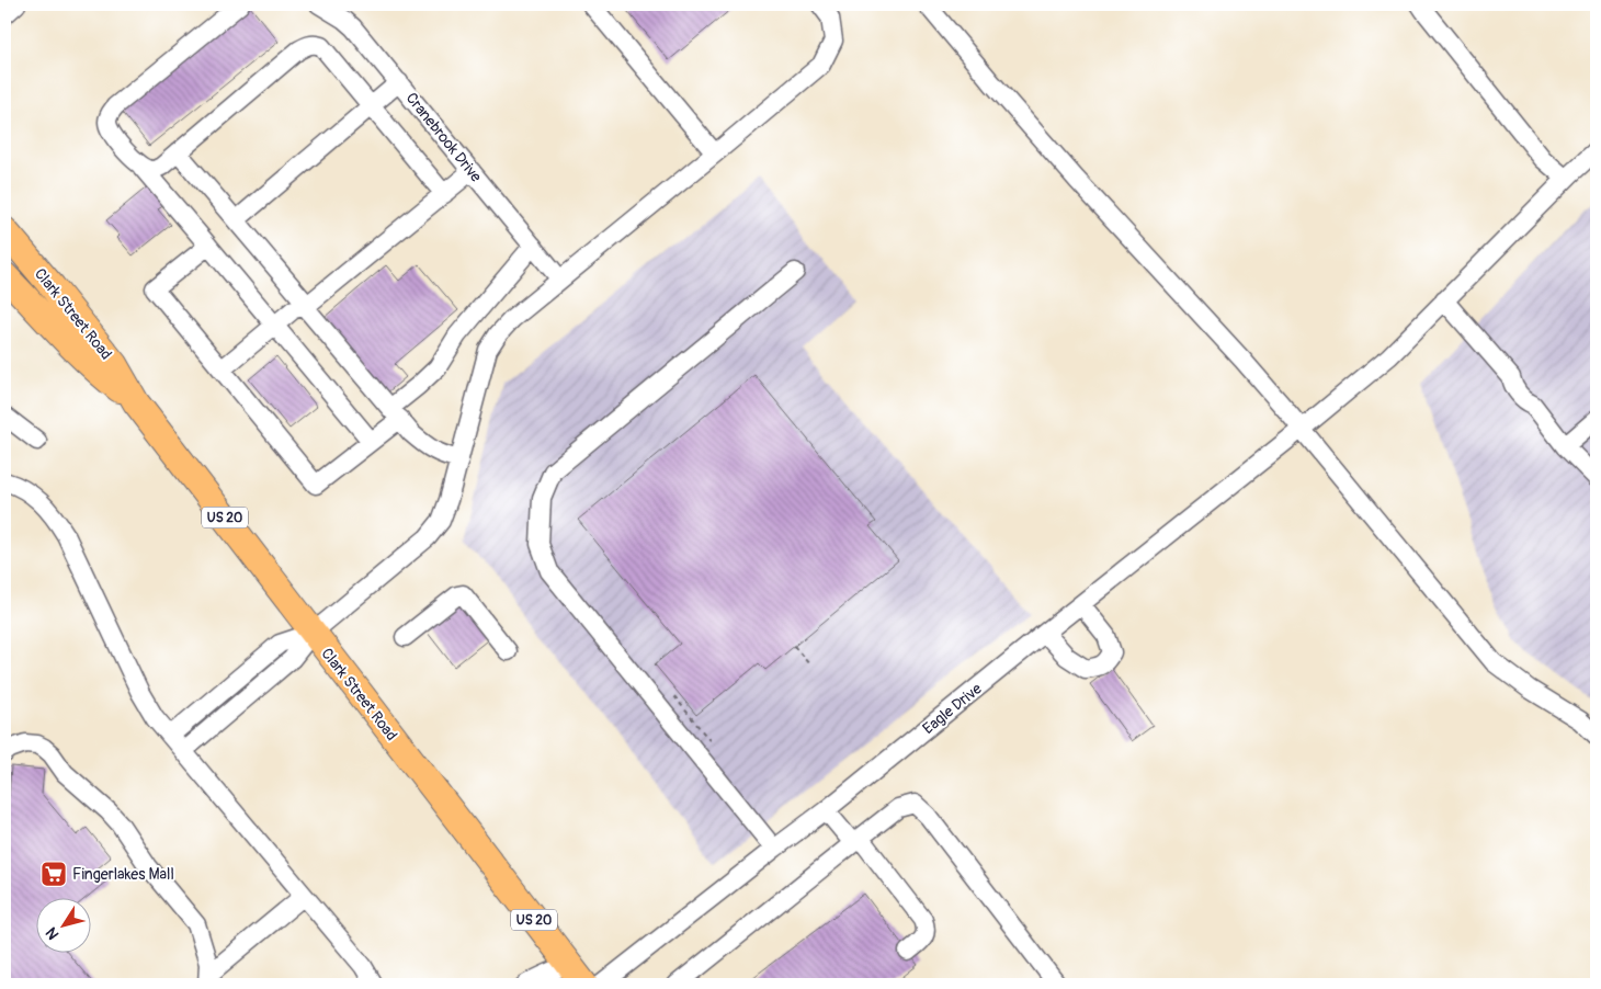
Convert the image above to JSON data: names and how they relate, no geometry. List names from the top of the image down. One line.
{"streets":{"highway":["Clark Street Road","US 20"],"street":["Cranebrook Drive","Eagle Drive"]},"places":{"supermarket":["Fingerlakes Mall"]},"north":"bottom left"}
